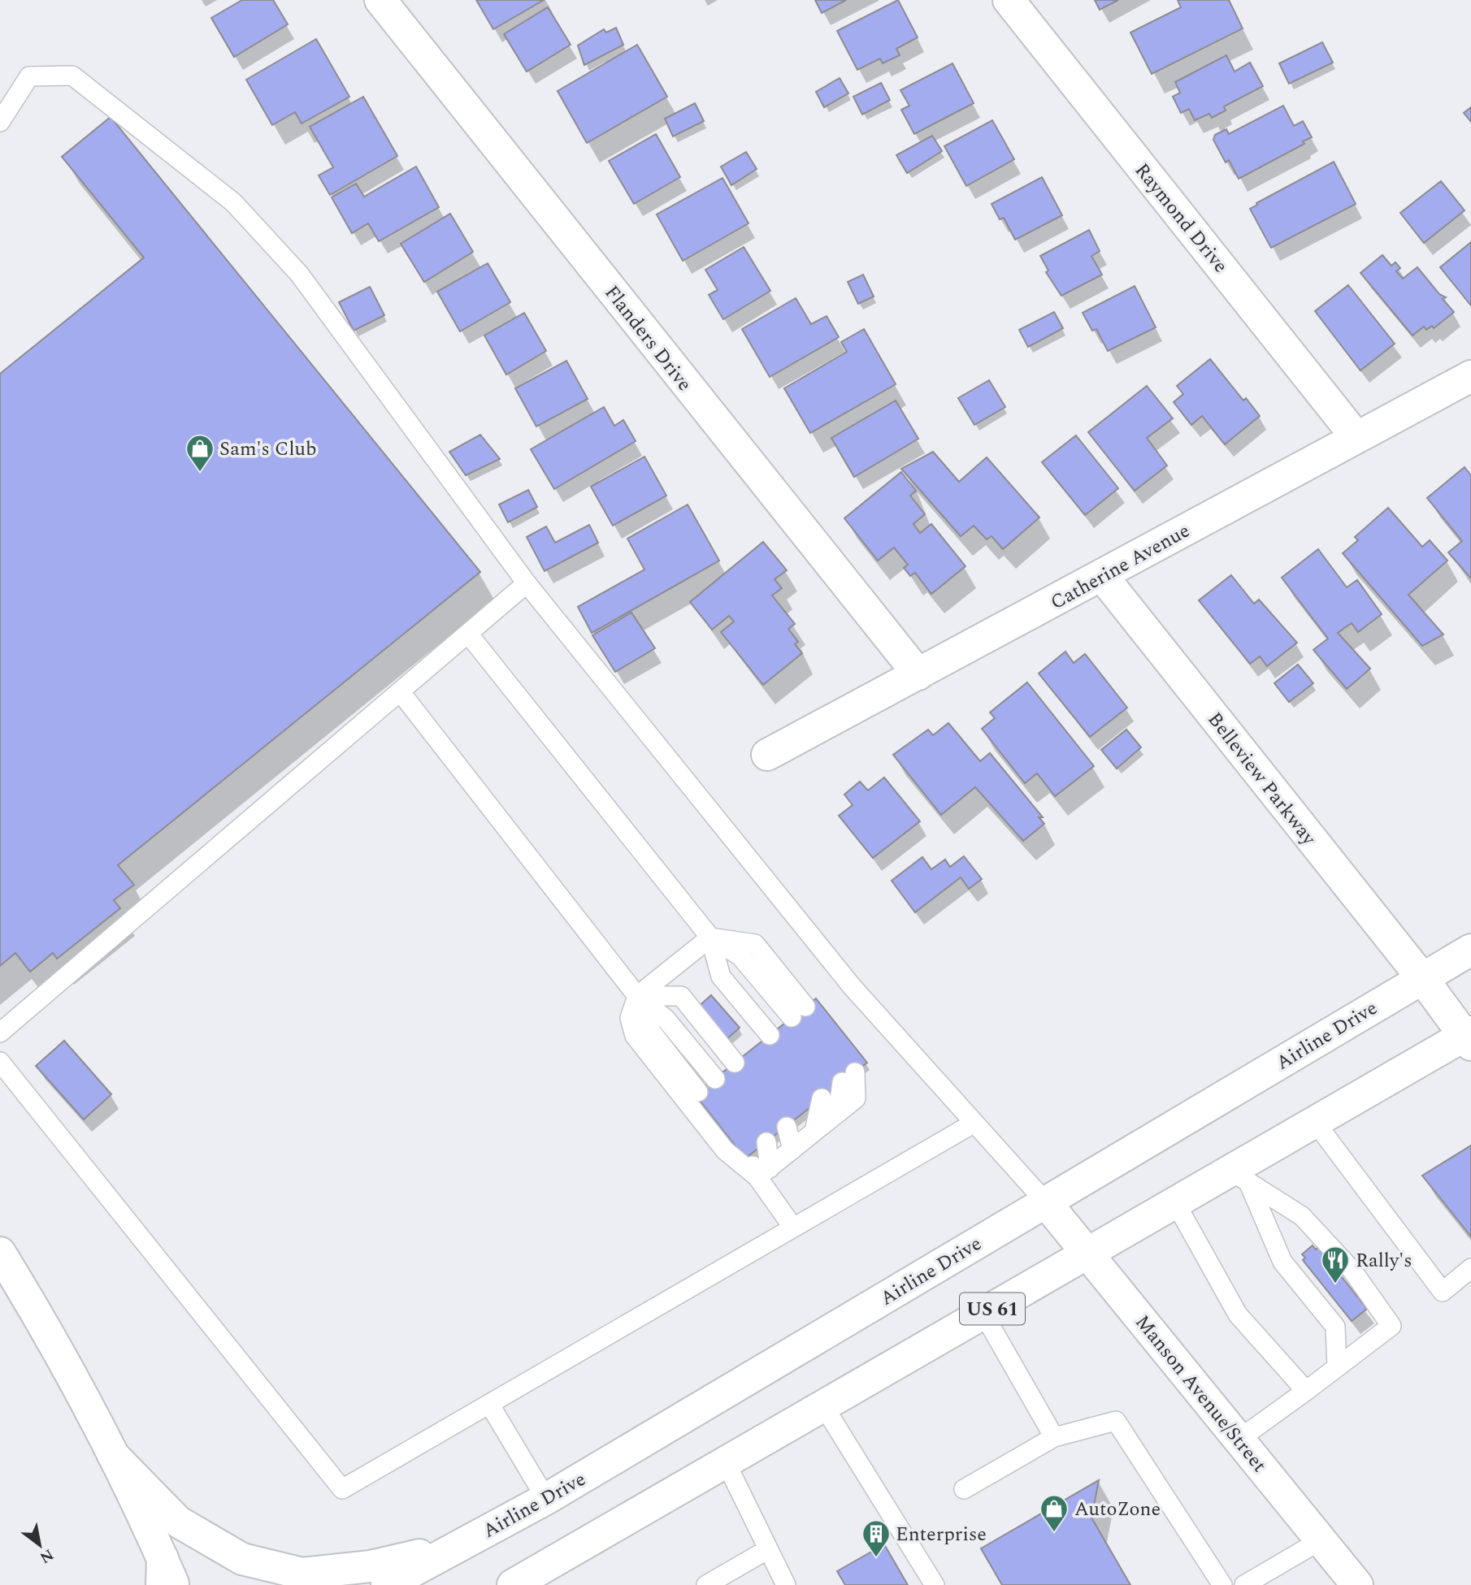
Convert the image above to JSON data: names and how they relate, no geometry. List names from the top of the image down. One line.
{"streets":{"main road":["Raymond Drive","Flanders Drive","Catherine Avenue","Belleview Parkway","Airline Drive","US 61","Manson Avenue/Street"]},"crossings":[["Raymond Drive","Catherine Avenue"],["Flanders Drive","Catherine Avenue"],["Catherine Avenue","Belleview Parkway"],["Belleview Parkway","Airline Drive"],["Belleview Parkway","US 61"],["Airline Drive","Manson Avenue/Street"],["US 61","Manson Avenue/Street"]],"places":{"shop":["Sam's Club","AutoZone"],"restaurant":["Rally's"],"building":["Enterprise"]},"north":"bottom right"}
